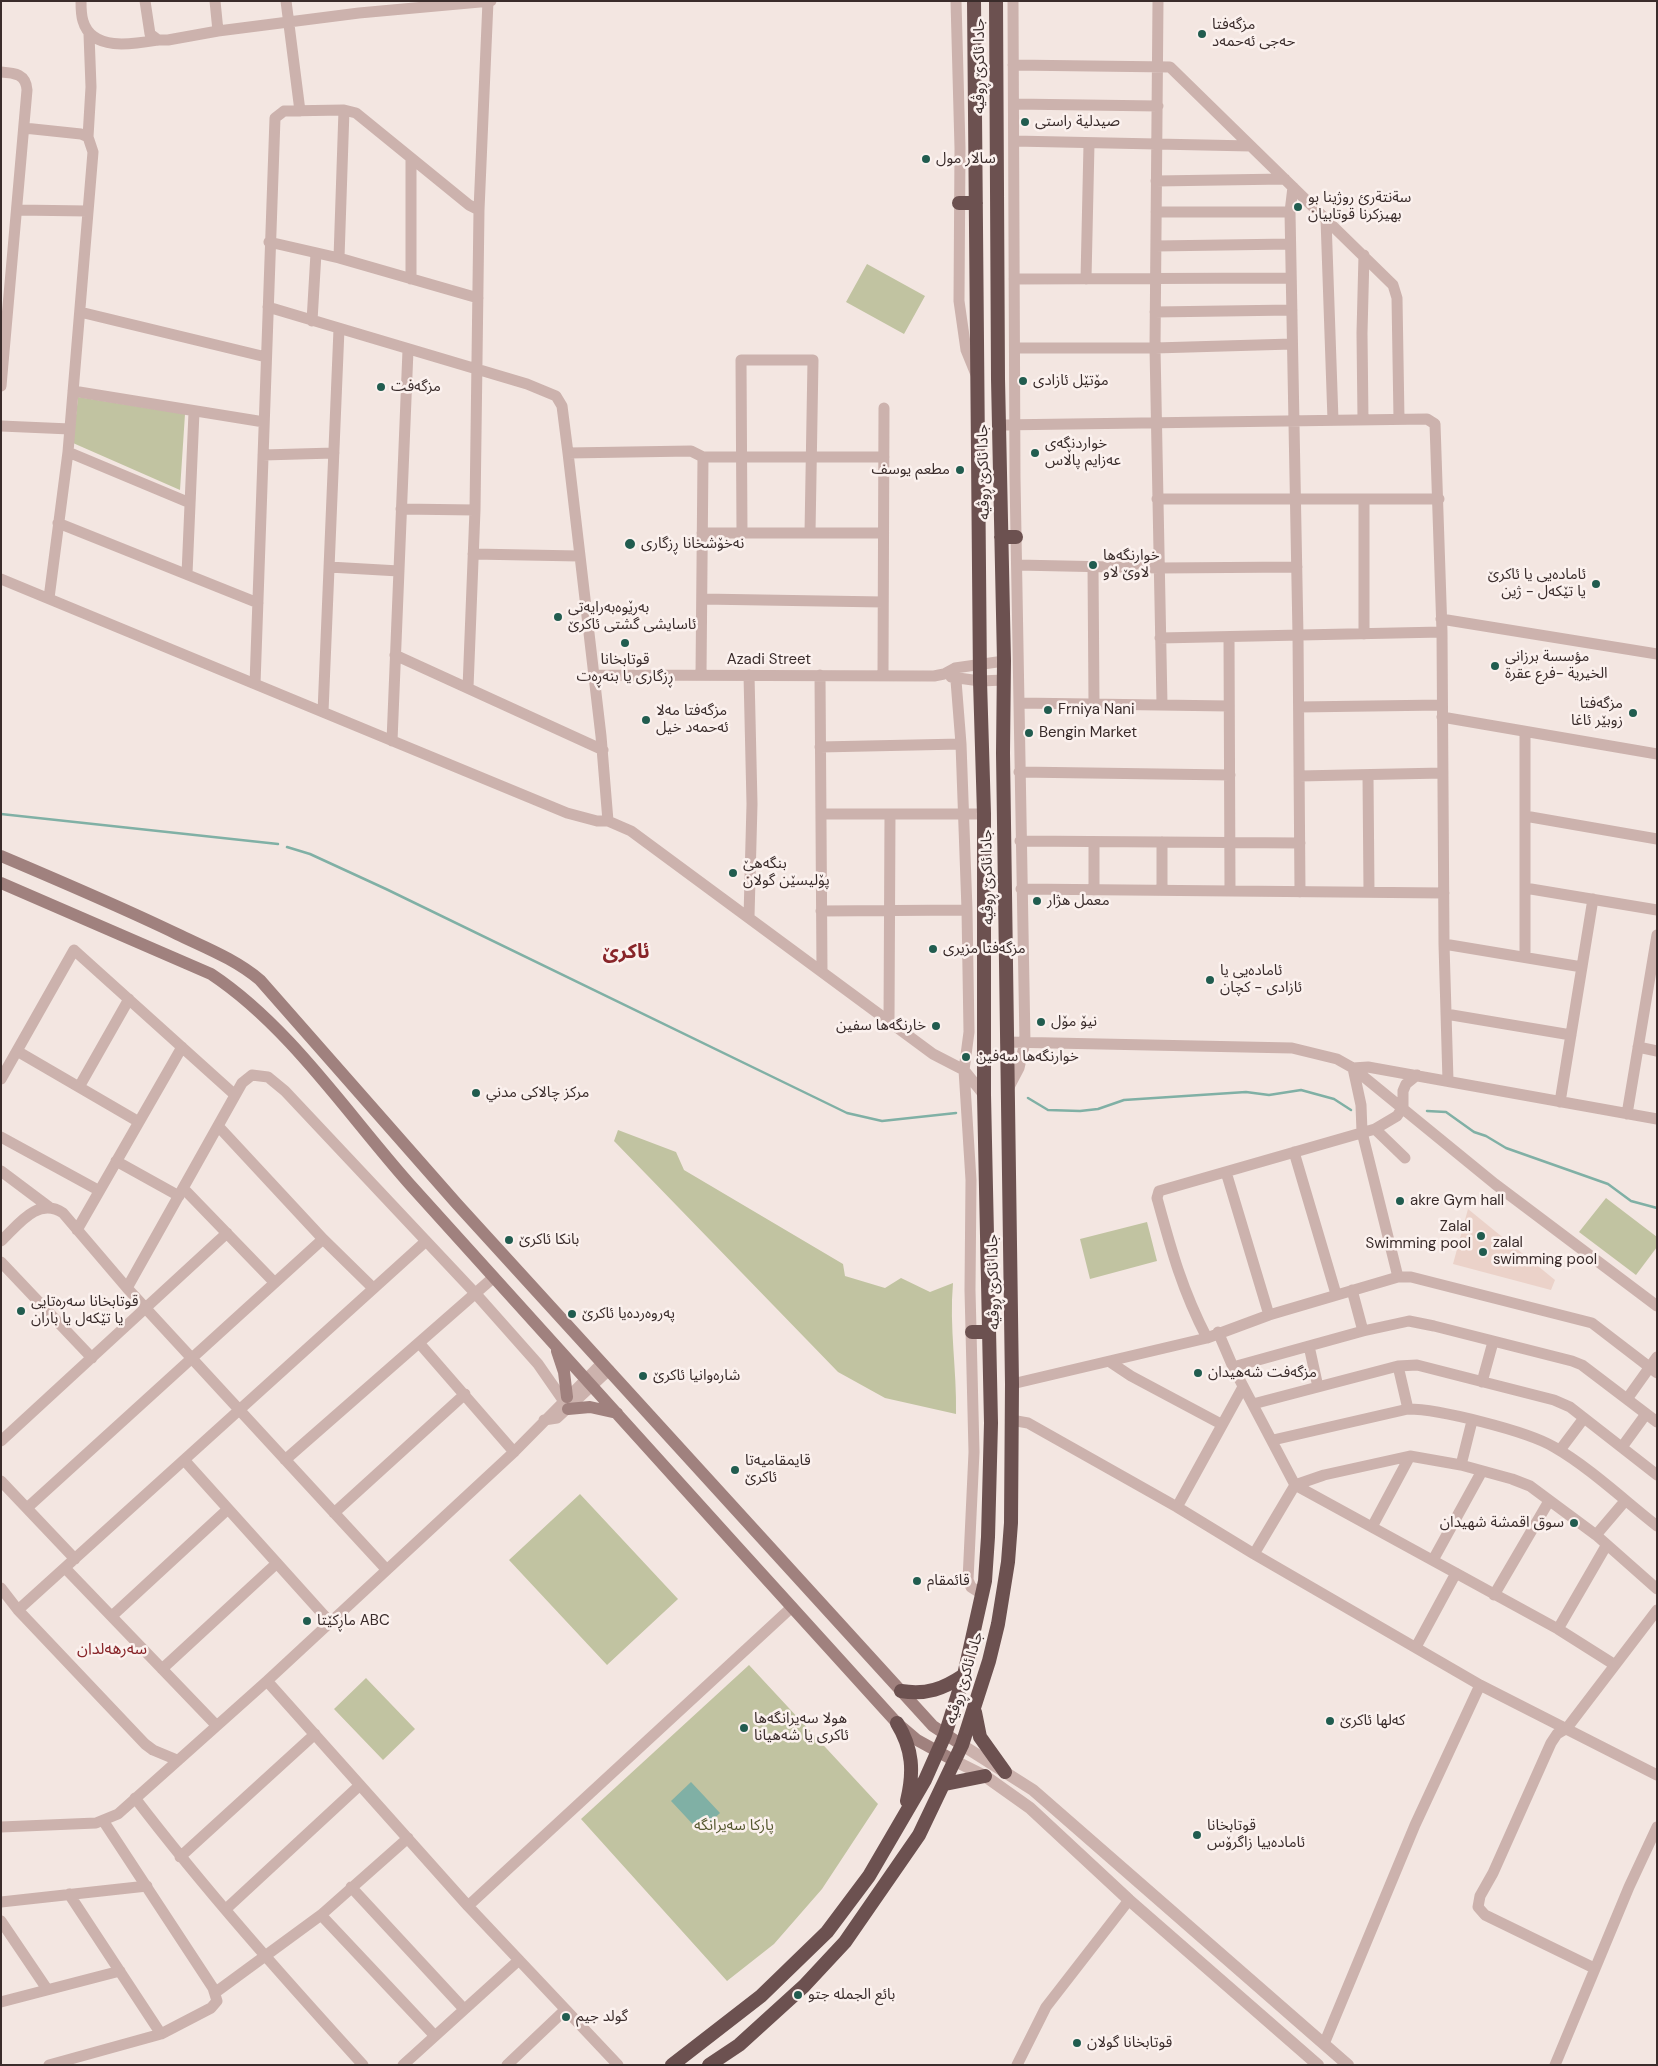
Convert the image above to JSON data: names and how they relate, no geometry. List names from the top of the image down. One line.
{"streets":{"highway":["جادا ئاکرێ ڕوڤیە"],"street":["Azadi Street"]},"crossings":[["جادا ئاکرێ ڕوڤیە","Azadi Street"]],"districts":["ئاکرێ","سەرهەلدان"],"parks":["پارکا سەیرانگه"],"places":["مزگەفتا حەجی ئەحمەد","صيدلية راستى","سالار مول","سةنتةرئ روژينا بو بهيزكرنا قوتابيان","مۆتێل ئازادی","مزگەفت","خواردنگەی عەزایم پاڵاس","مطعم يوسف","نەخۆشخانا ڕزگاری","خوارنگەھا لاوێ لاو","ئامادەیی یا ئاکرێ یا تێکەل - ژین","بەرێوەبەرایەتی ئاسایشی گشتی ئاکرێ","قوتابخانا ڕزگاری یا بنەڕەت","مؤسسة برزانى الخيرية -فرع عقرة","Frniya Nani","مزگەفتا زوبێر ئاغا","مزگەفتا مەلا ئەحمەد خیل","Bengin Market","بنگە‌ھێ پۆلیسێن گولان","معمل هژار","مزگەفتا مزیری","ئامادەیی یا ئازادی - کچان","نیۆ مۆل","خارنگەها سفين","خوارنگەھا سەفین","مركز چالاکى مدني","akre Gym hall","Zalal Swimming pool","بانکا ئاکرێ","zalal swimming pool","قوتابخانا سەرەتایی یا تێکەل یا باران","پەروەردەیا ئاكرێ","مزگەفت شه‌هيدان","شارەوانیا ئاکرێ","قایمقامیەتا ئاکرێ","سوق اقمشة شهيدان","قائمقام","ماڕکێتا ABC","کەلها ئاکرێ","هولا سەیرانگەها ئاکری یا شەهیانا","قوتابخانا ئامادەییا زاگرۆس","بائع الجملە جتو","گولد جیم","قوتابخانا گولان"]}
